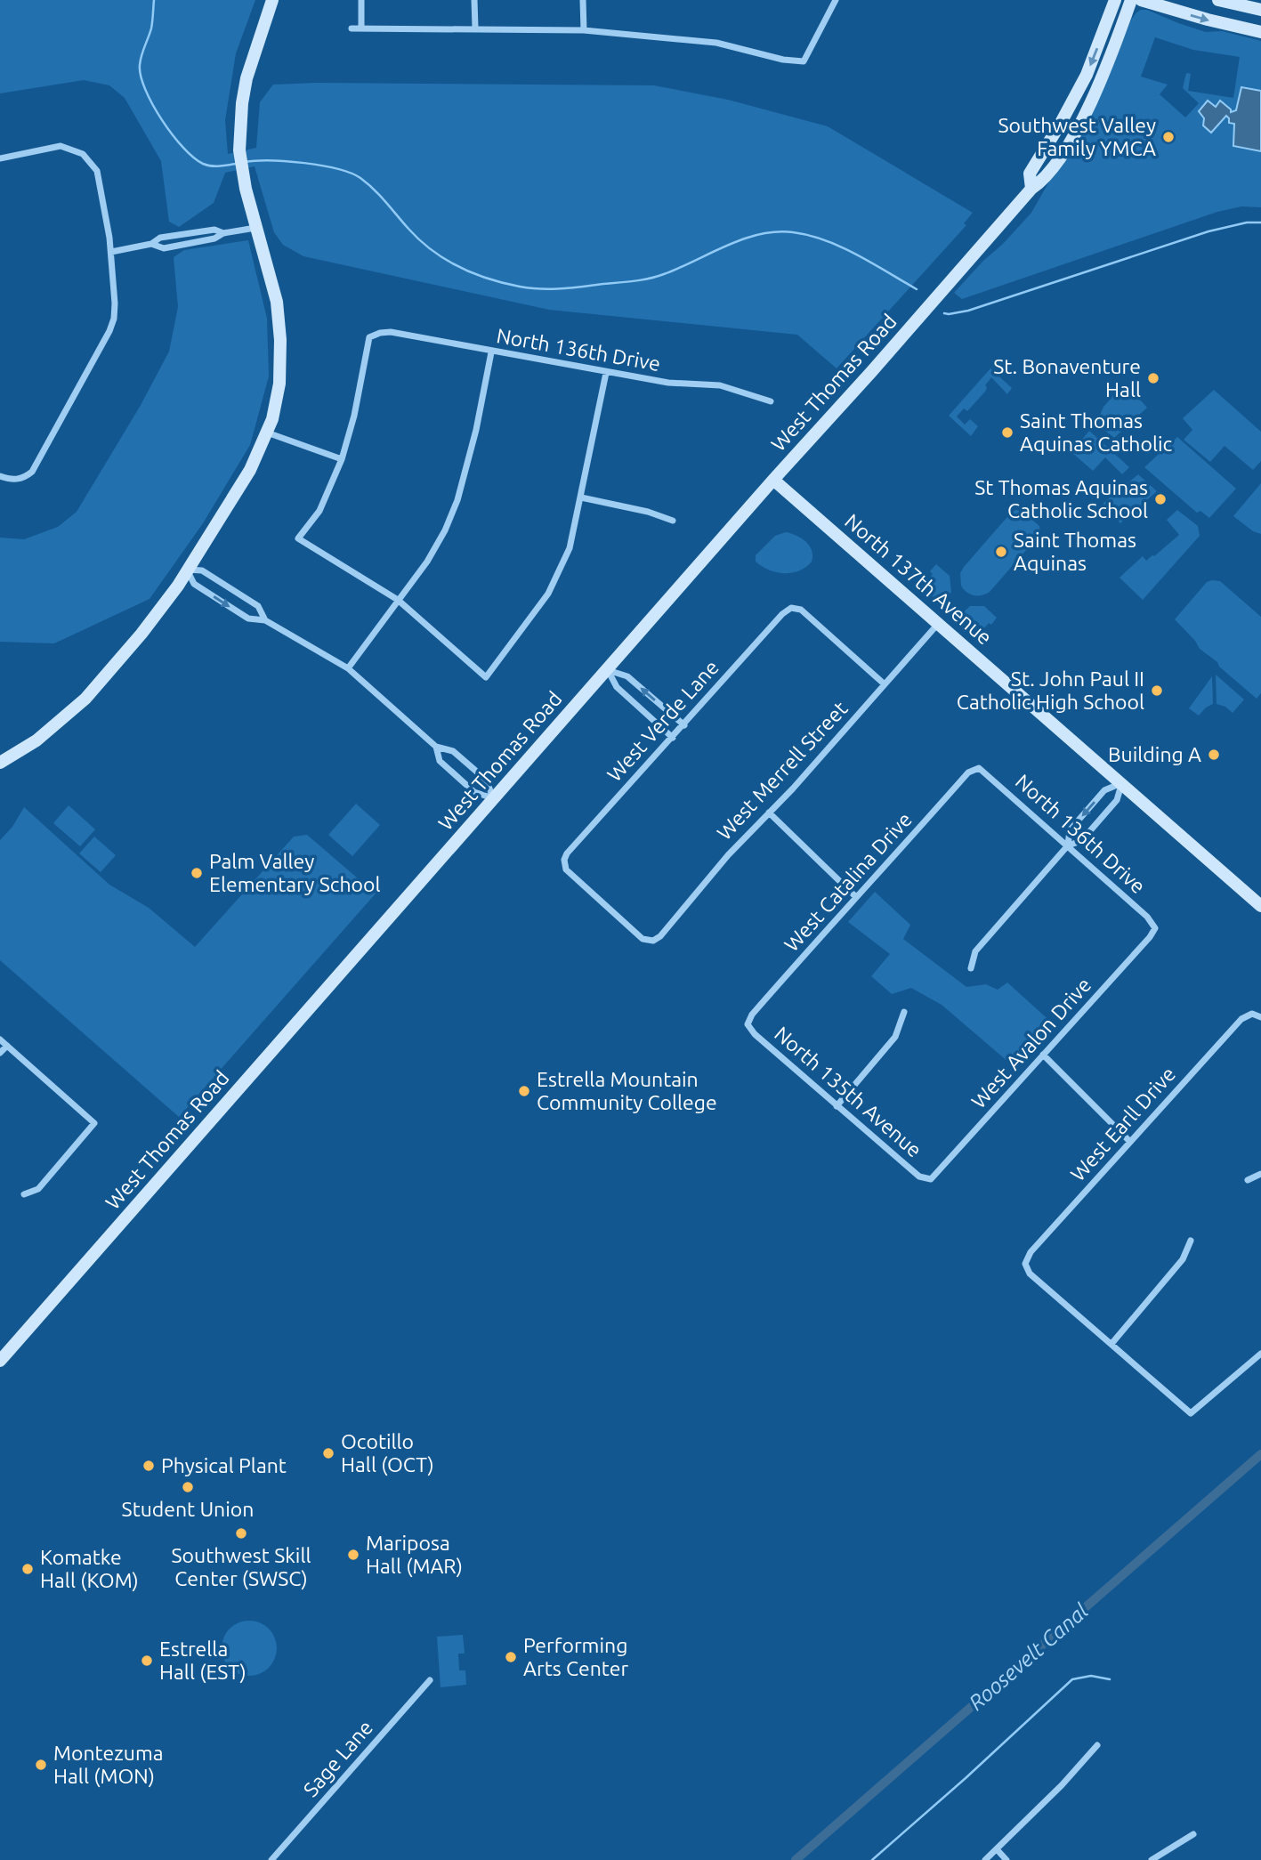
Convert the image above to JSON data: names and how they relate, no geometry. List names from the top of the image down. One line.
{"streets":{"main road":["West Thomas Road","North 137th Avenue"],"street":["North 136th Drive","West Verde Lane","West Merrell Street","West Catalina Drive","West Avalon Drive","North 135th Avenue","West Earll Drive","Sage Lane"]},"crossings":[["North 136th Drive","West Catalina Drive"],["North 136th Drive","West Avalon Drive"],["West Thomas Road","North 137th Avenue"],["North 137th Avenue","West Merrell Street"],["West Verde Lane","West Merrell Street"],["West Catalina Drive","North 135th Avenue"],["West Avalon Drive","North 135th Avenue"]],"water":["Roosevelt Canal"],"places":["Southwest Valley Family YMCA","St. Bonaventure Hall","Saint Thomas Aquinas Catholic","St Thomas Aquinas Catholic School","Saint Thomas Aquinas","St. John Paul II Catholic High School","Building A","Palm Valley Elementary School","Estrella Mountain Community College","Ocotillo Hall (OCT)","Physical Plant","Student Union","Southwest Skill Center (SWSC)","Mariposa Hall (MAR)","Komatke Hall (KOM)","Performing Arts Center","Estrella Hall (EST)","Montezuma Hall (MON)"]}
